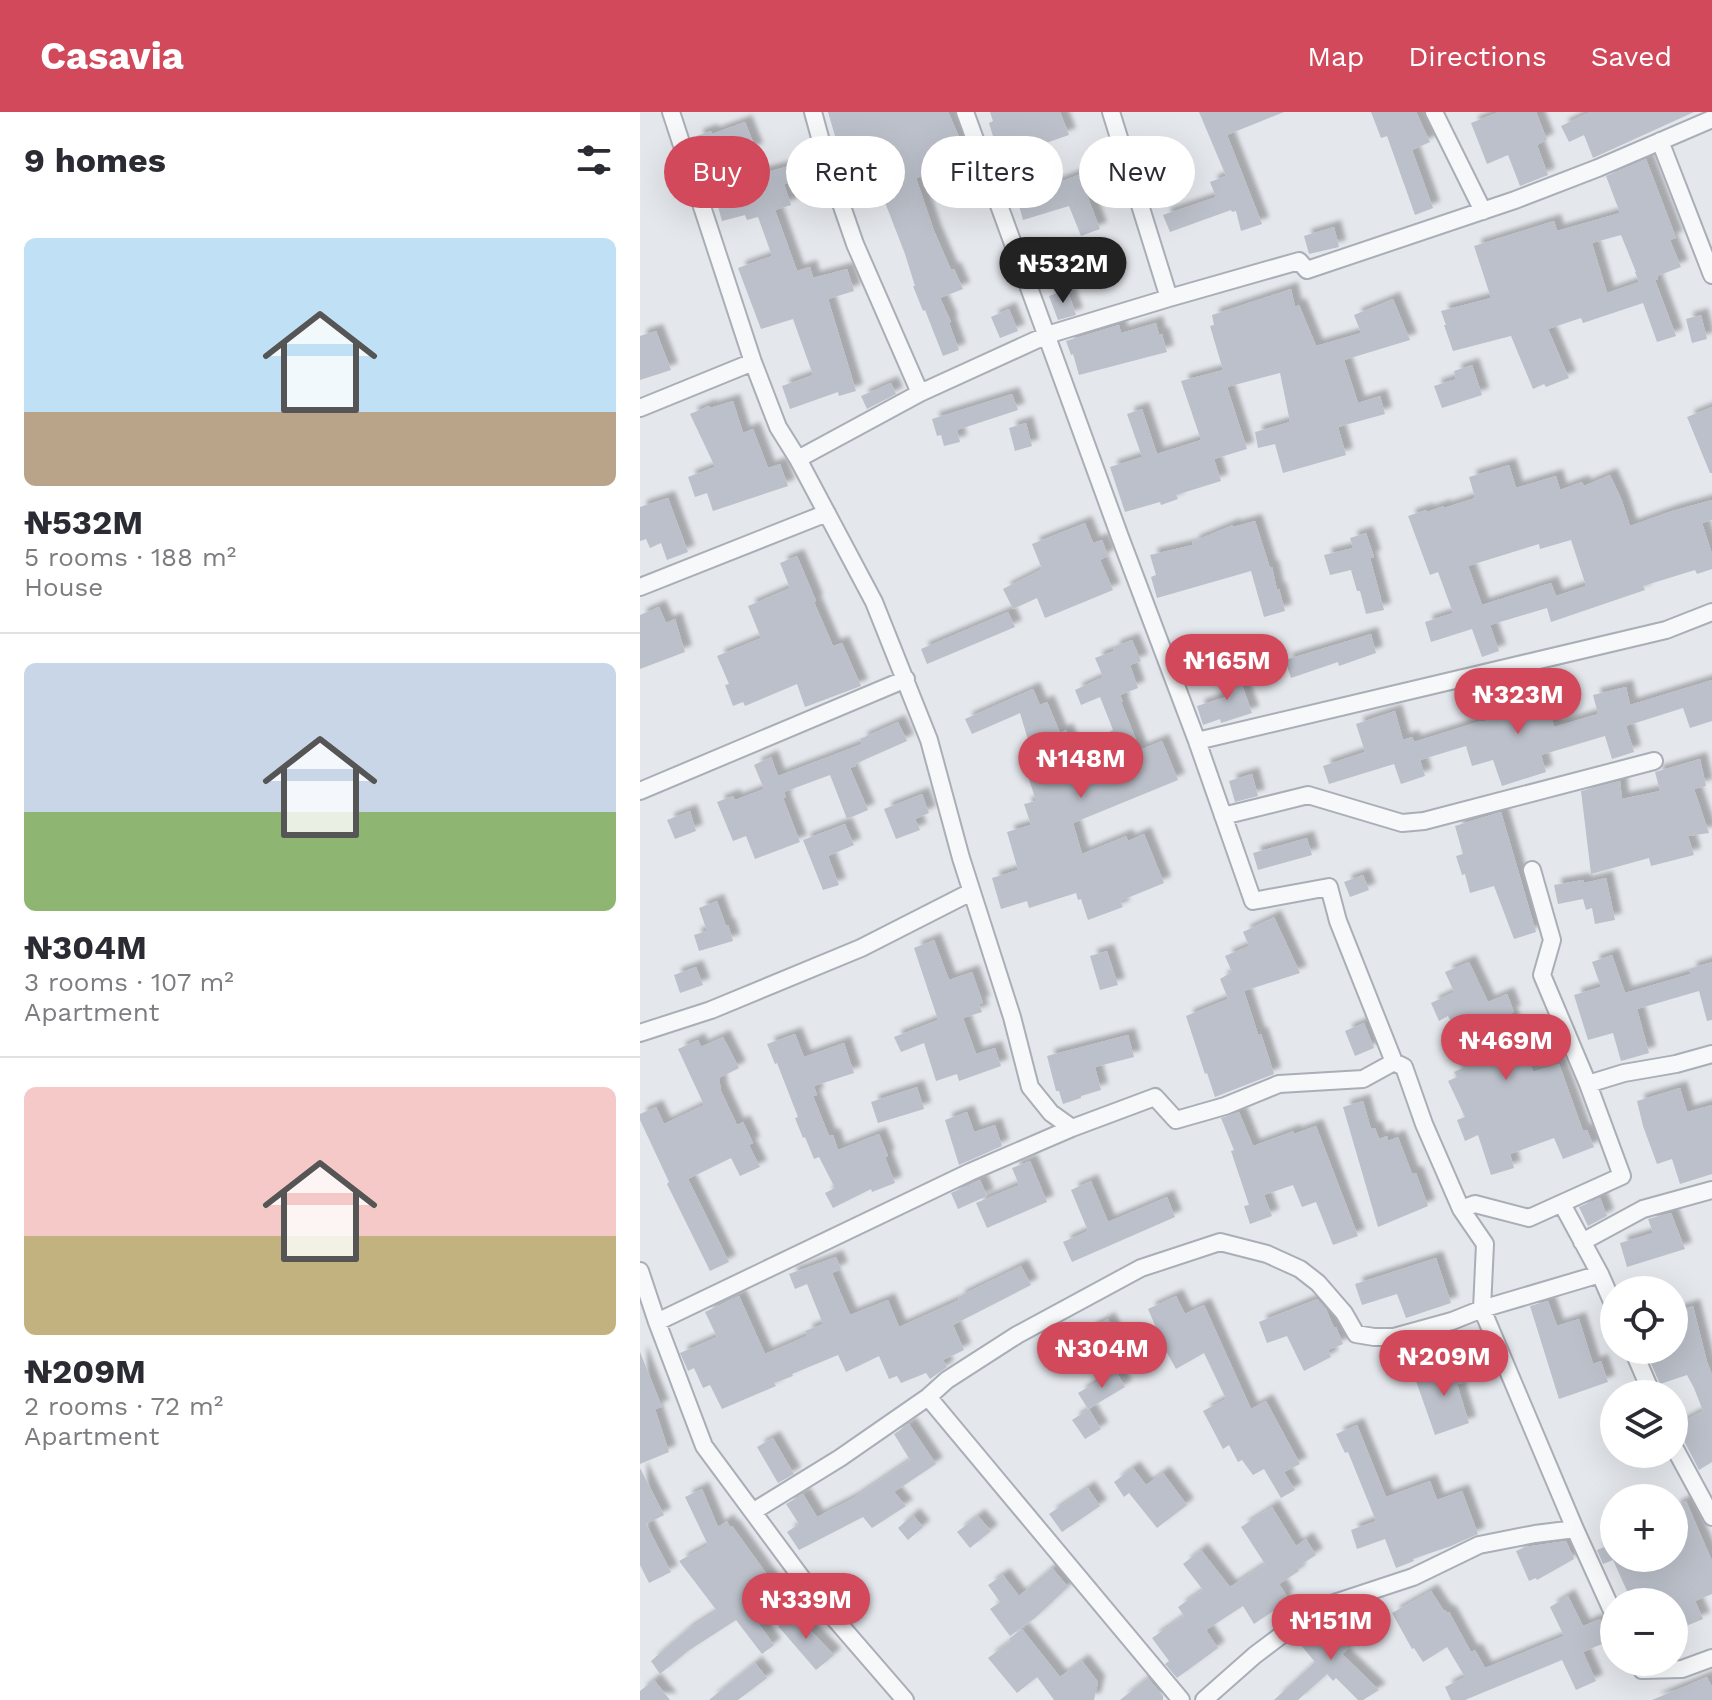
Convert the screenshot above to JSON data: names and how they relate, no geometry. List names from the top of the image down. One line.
{"page":{"header":"Casavia","nav":["Map","Directions","Saved"],"heading":"9 homes","chip":["Buy","Rent","Filters","New"],"list":[{"name":"₦532M","note":"5 rooms · 188 m² · House"},{"name":"₦304M","note":"3 rooms · 107 m² · Apartment"},{"name":"₦209M","note":"2 rooms · 72 m² · Apartment"}],"price":["₦532M","₦165M","₦323M","₦148M","₦469M","₦304M","₦209M","₦339M","₦151M"],"map_buttons":["+","−"]}}
